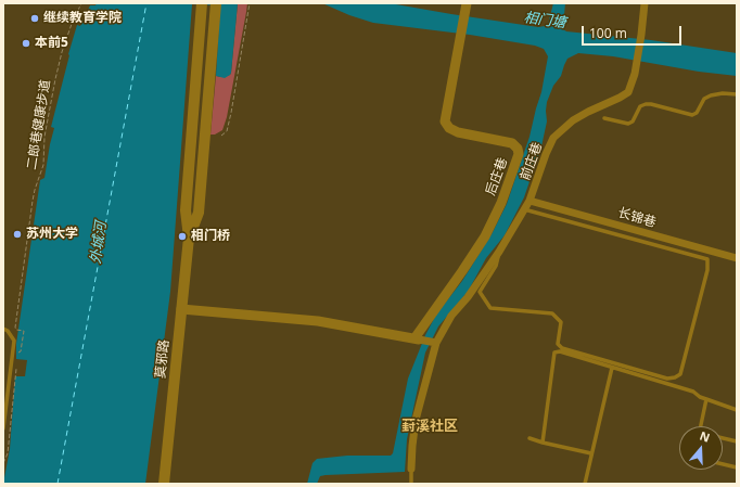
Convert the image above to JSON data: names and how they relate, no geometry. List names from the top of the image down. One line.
{"streets":{"main road":["莫邪路"],"street":["前庄巷","后庄巷","长锦巷"],"path":["二郎巷健康步道"]},"crossings":[["前庄巷","长锦巷"]],"districts":["葑溪社区"],"water":["相门塘","外城河"],"places":["继续教育学院","本前5","苏州大学","相门桥"],"scale_bar":"100 m","north":"top"}
